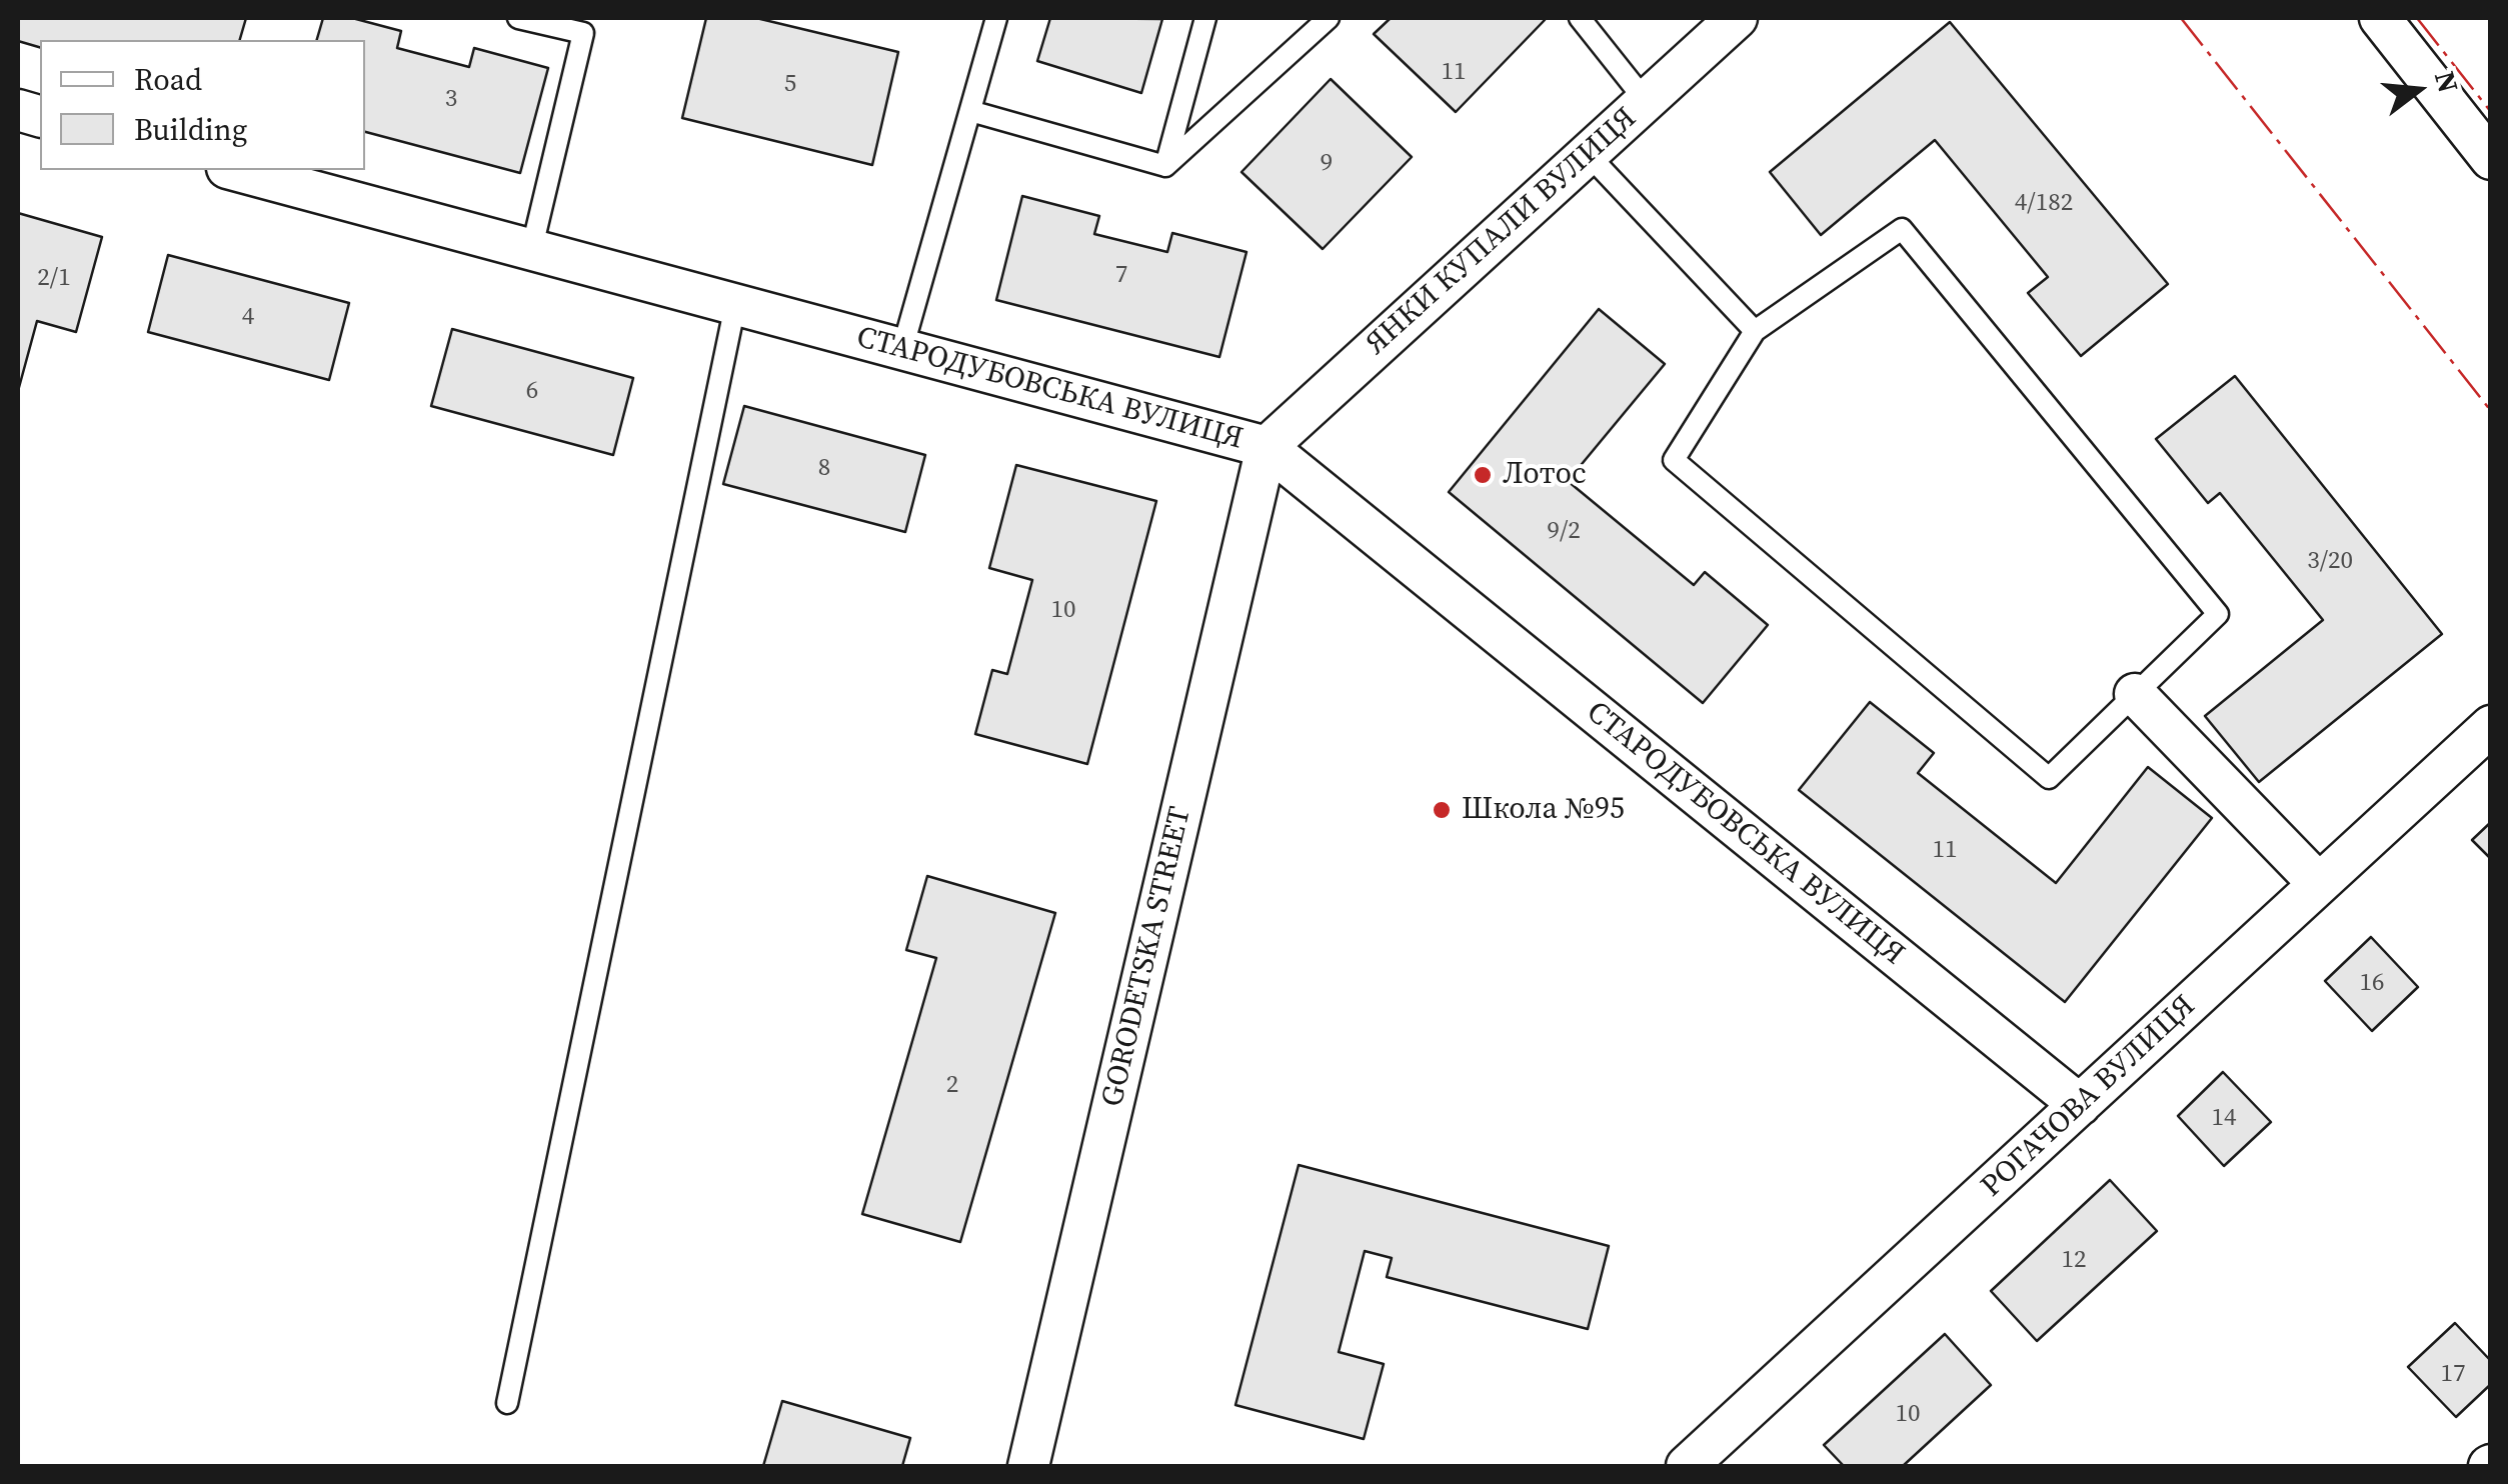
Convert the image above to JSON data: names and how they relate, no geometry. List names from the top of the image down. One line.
{"streets":{"street":["ЯНКИ КУПАЛИ ВУЛИЦЯ","СТАРОДУБОВСЬКА ВУЛИЦЯ","GORODETSKA STREET","РОГАЧОВА ВУЛИЦЯ"]},"crossings":[["ЯНКИ КУПАЛИ ВУЛИЦЯ","СТАРОДУБОВСЬКА ВУЛИЦЯ"],["ЯНКИ КУПАЛИ ВУЛИЦЯ","GORODETSKA STREET"],["СТАРОДУБОВСЬКА ВУЛИЦЯ","GORODETSKA STREET"],["СТАРОДУБОВСЬКА ВУЛИЦЯ","РОГАЧОВА ВУЛИЦЯ"]],"places":["Лотос","Школа №95"],"house_numbers":["11","5","3","9","4/182","7","2/1","4","6","8","9/2","3/20","10","11","16","2","14","12","17","10"],"legend":["Road","Building"],"north":"right"}
